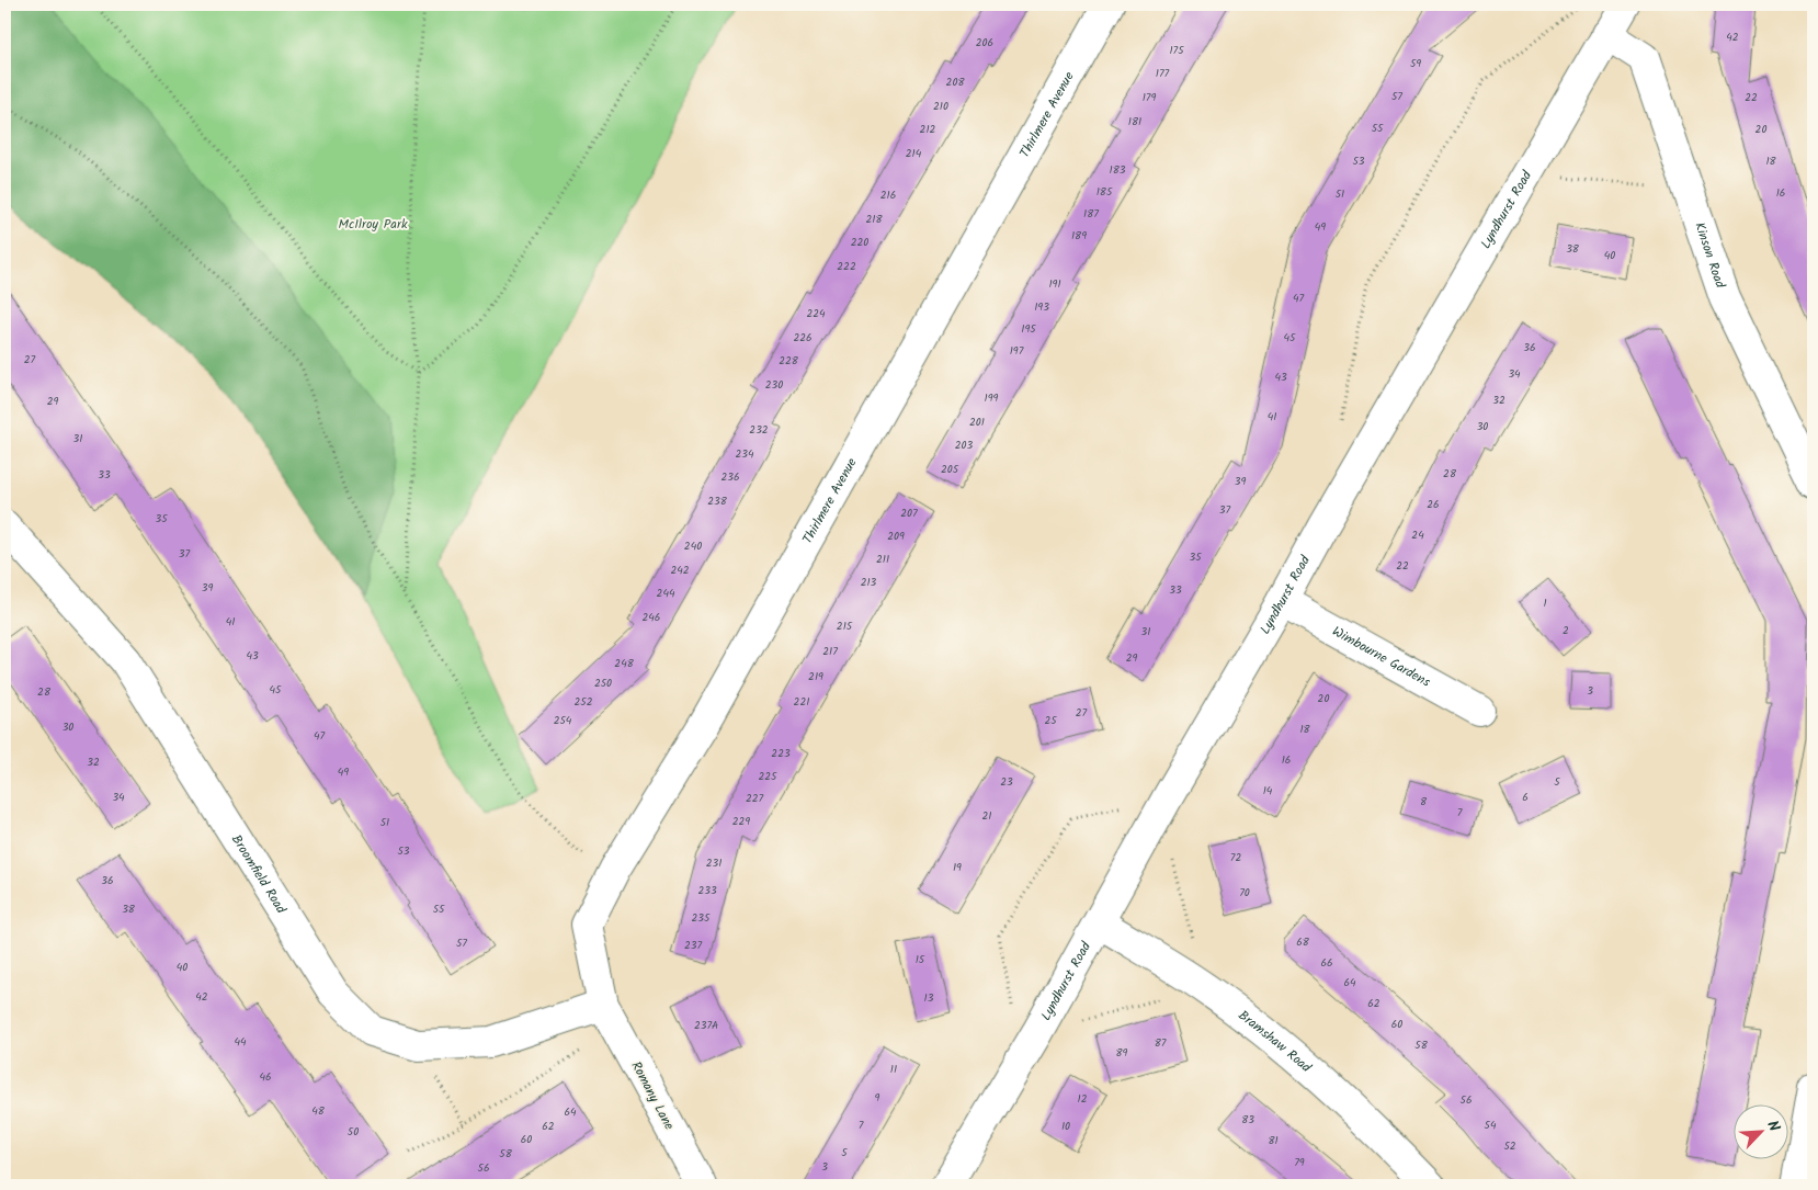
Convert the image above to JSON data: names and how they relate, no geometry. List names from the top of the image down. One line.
{"streets":{"street":["Thirlmere Avenue","Lyndhurst Road","Kinson Road","Wimbourne Gardens","Broomfield Road","Bramshaw Road","Romany Lane"]},"crossings":[["Thirlmere Avenue","Broomfield Road"],["Thirlmere Avenue","Romany Lane"],["Lyndhurst Road","Kinson Road"],["Lyndhurst Road","Wimbourne Gardens"],["Lyndhurst Road","Bramshaw Road"],["Broomfield Road","Romany Lane"]],"parks":["McIlroy Park"],"house_numbers":["42","206","175","59","177","208","57","179","22","210","181","55","212","20","214","53","18","183","185","16","51","216","187","218","49","189","220","38","40","222","191","47","193","224","195","226","45","36","197","27","228","34","43","230","199","32","29","41","201","30","232","31","203","234","205","28","33","236","39","238","26","37","207","35","24","209","240","37","35","211","22","242","213","39","33","244","1","246","41","215","2","31","217","43","29","248","219","250","45","3","28","20","252","221","27","254","25","30","18","47","223","16","32","49","225","23","5","14","34","6","227","8","7","21","229","51","53","72","231","19","36","233","70","38","55","235","68","57","237","15","66","40","64","42","13","62","60","237A","44","87","58","89","11","46","9","12","56","48","64","83","7","54","62","10","50","60","81","52","5","58","79","3","56"],"north":"top right"}
